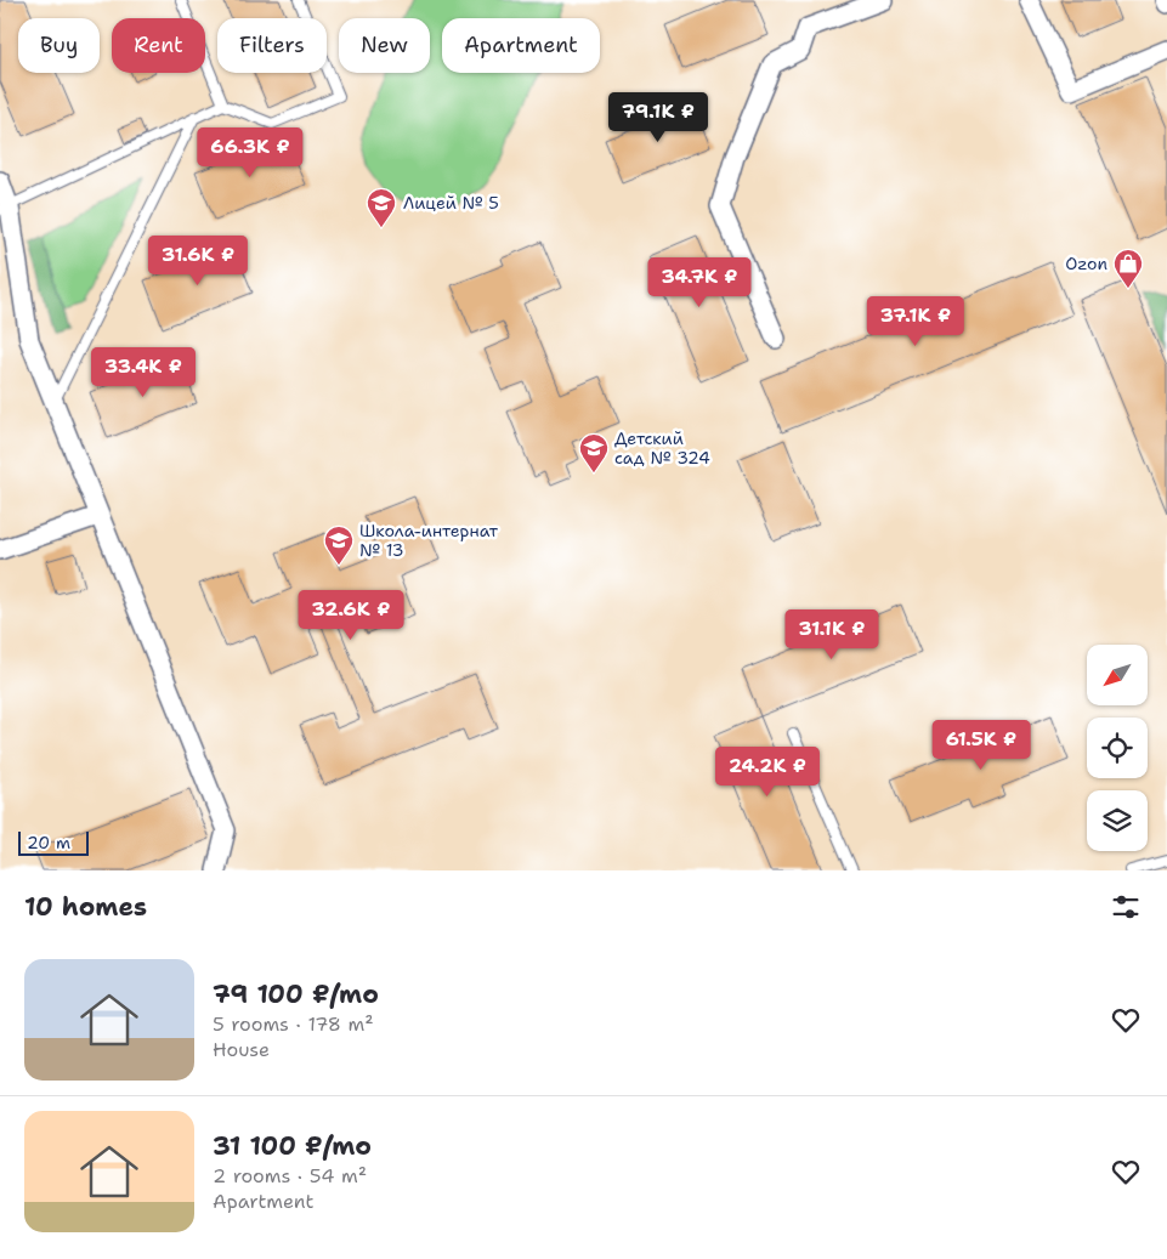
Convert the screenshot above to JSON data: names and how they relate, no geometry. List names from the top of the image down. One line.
{"places":{"school or university":["Лицей № 5","Детский сад № 324","Школа-интернат № 13"],"shop":["Ozon"]},"scale_bar":"20 m","north":"bottom left","page":{"chip":["Buy","Rent","Filters","New","Apartment"],"price":["79.1K ₽","66.3K ₽","31.6K ₽","34.7K ₽","37.1K ₽","33.4K ₽","32.6K ₽","31.1K ₽","61.5K ₽","24.2K ₽"],"scale":"20 m","heading":"10 homes","list":[{"name":"79 100 ₽/mo","note":"5 rooms · 178 m² · House"},{"name":"31 100 ₽/mo","note":"2 rooms · 54 m² · Apartment"}]}}
